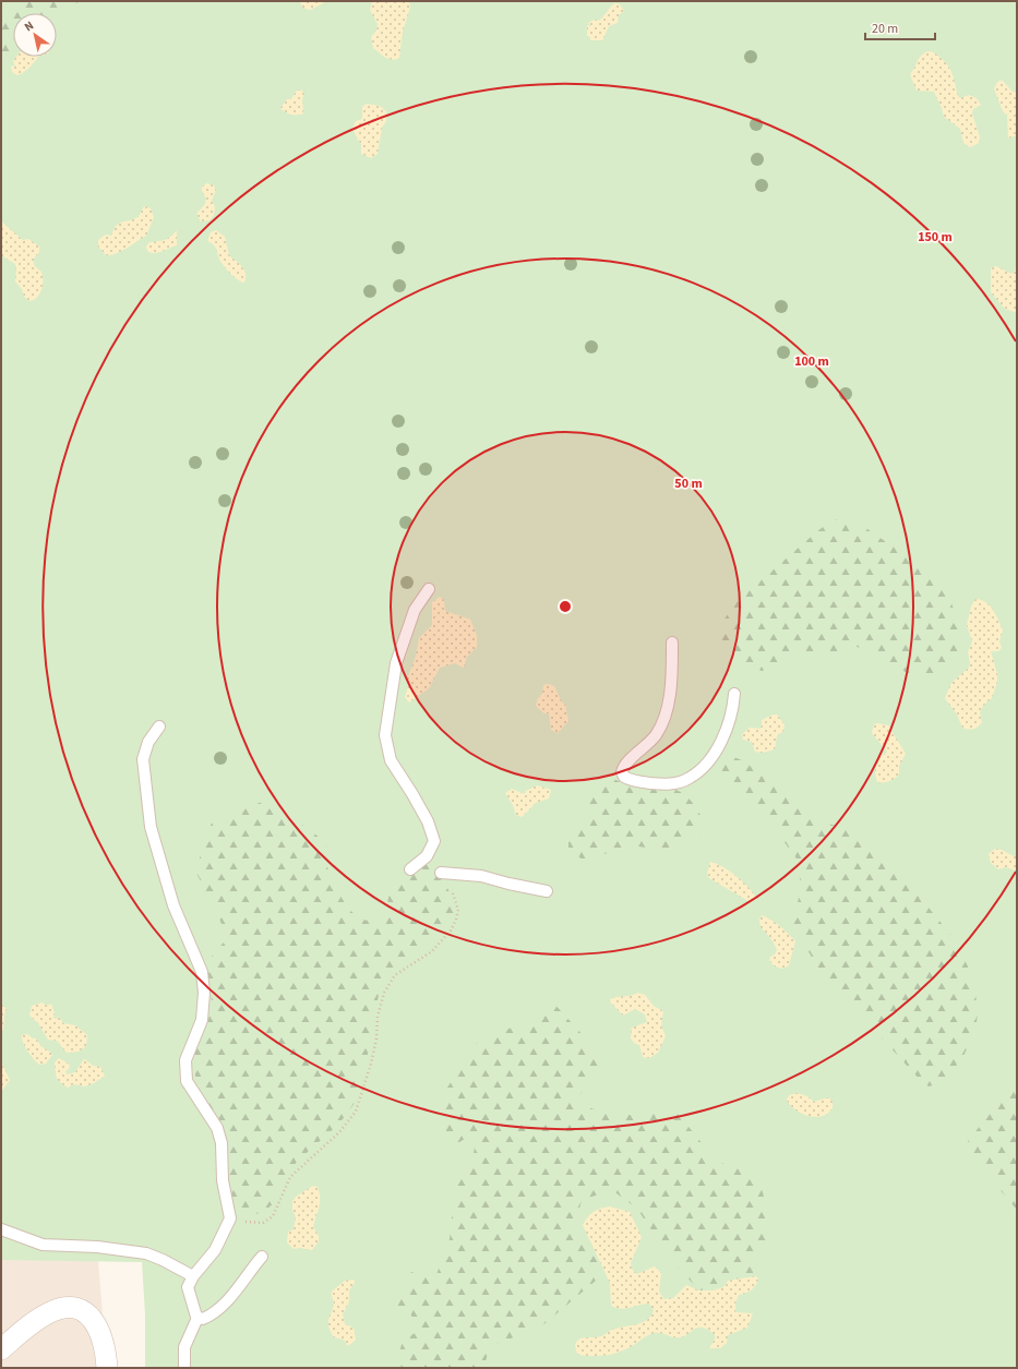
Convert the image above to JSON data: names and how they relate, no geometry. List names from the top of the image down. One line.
{"scale_bar":"20 m","north":"top left","rings":["150 m","100 m","50 m"]}
